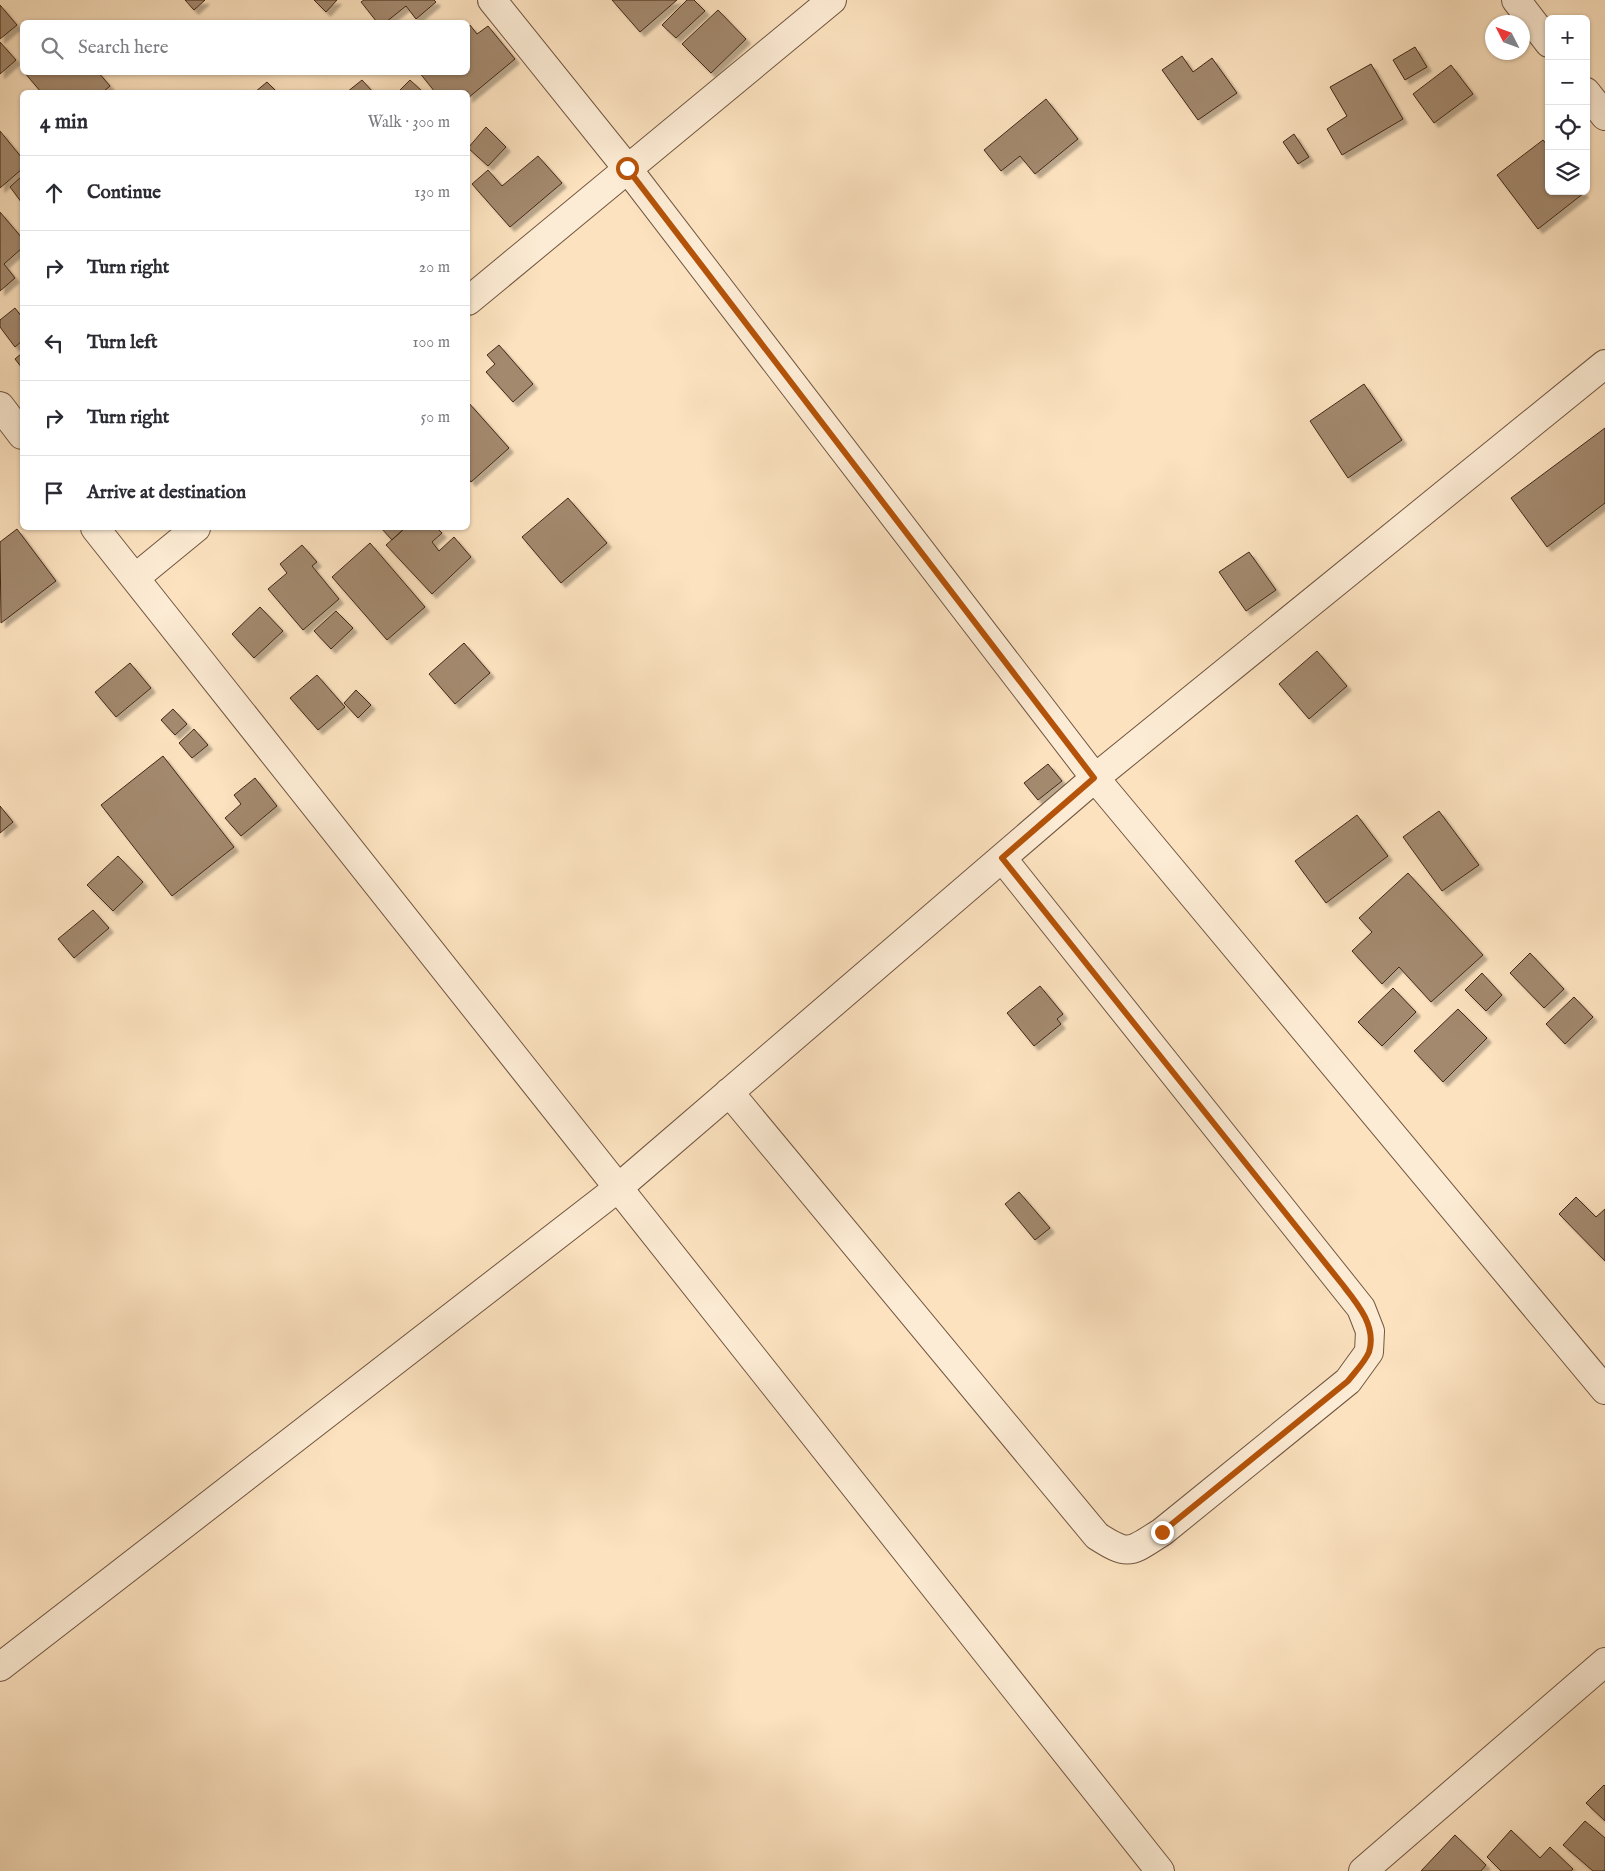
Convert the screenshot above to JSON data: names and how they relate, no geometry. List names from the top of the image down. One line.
{"north":"top left","page":{"map_buttons":["+","−"],"search":"Search here","heading":["4 min","Walk · 300 m"],"list":[["Continue","130 m"],["Turn right","20 m"],["Turn left","100 m"],["Turn right","50 m"],"Arrive at destination"]}}
